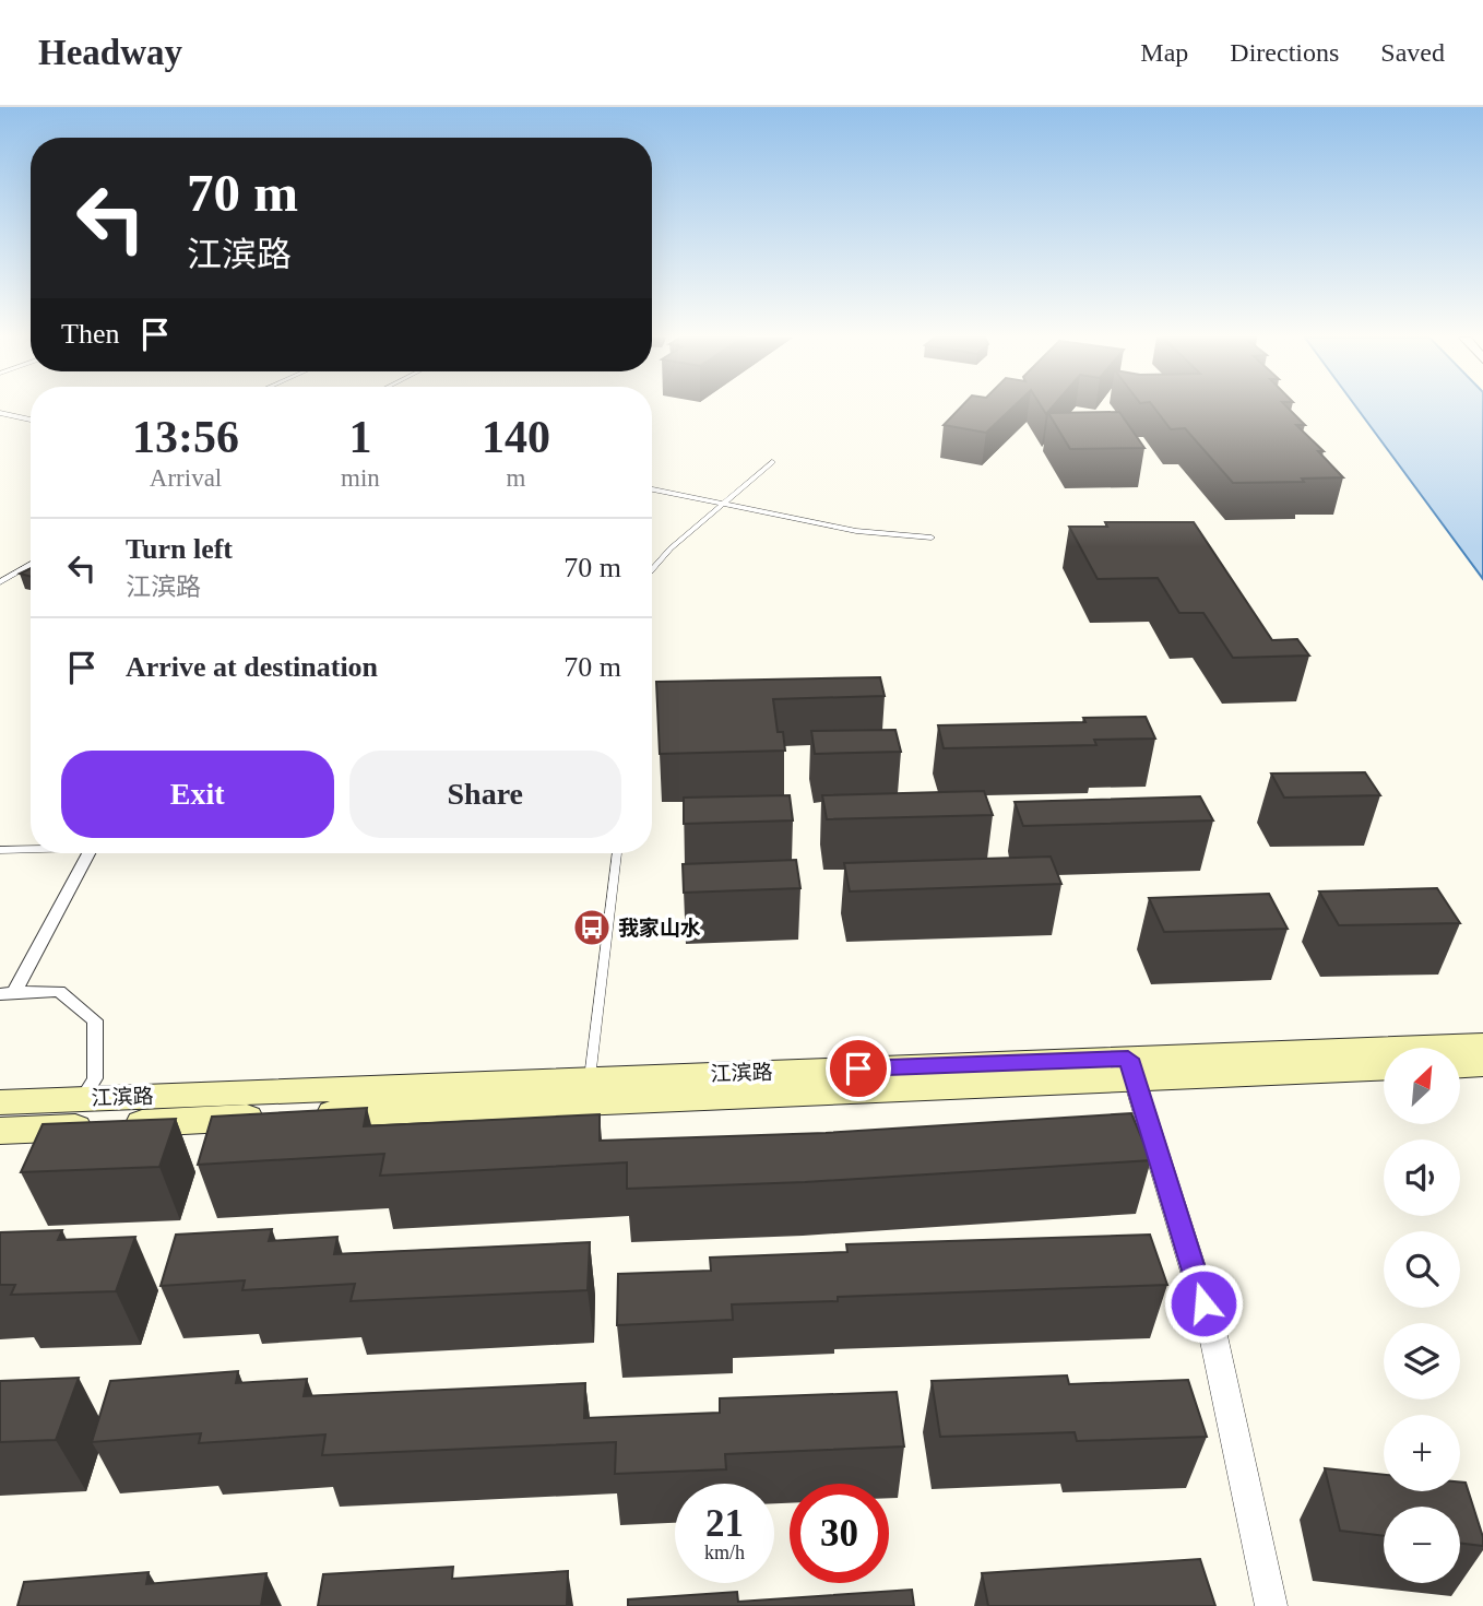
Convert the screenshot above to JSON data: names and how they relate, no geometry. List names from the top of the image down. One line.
{"streets":{"main road":["江滨路"]},"places":{"bus stop":["我家山水"]},"north":"top right","page":{"header":"Headway","nav":["Map","Directions","Saved"],"turn":["70 m","江滨路"],"then":"Then","eta":["13:56","Arrival","1","min","140","m"],"list":[{"name":"Turn left","note":"江滨路","value":"70 m"},{"name":"Arrive at destination","value":"70 m"}],"buttons":["Exit","Share"],"map_buttons":["+","−"],"speed":"21 km/h","limit":"30"}}
